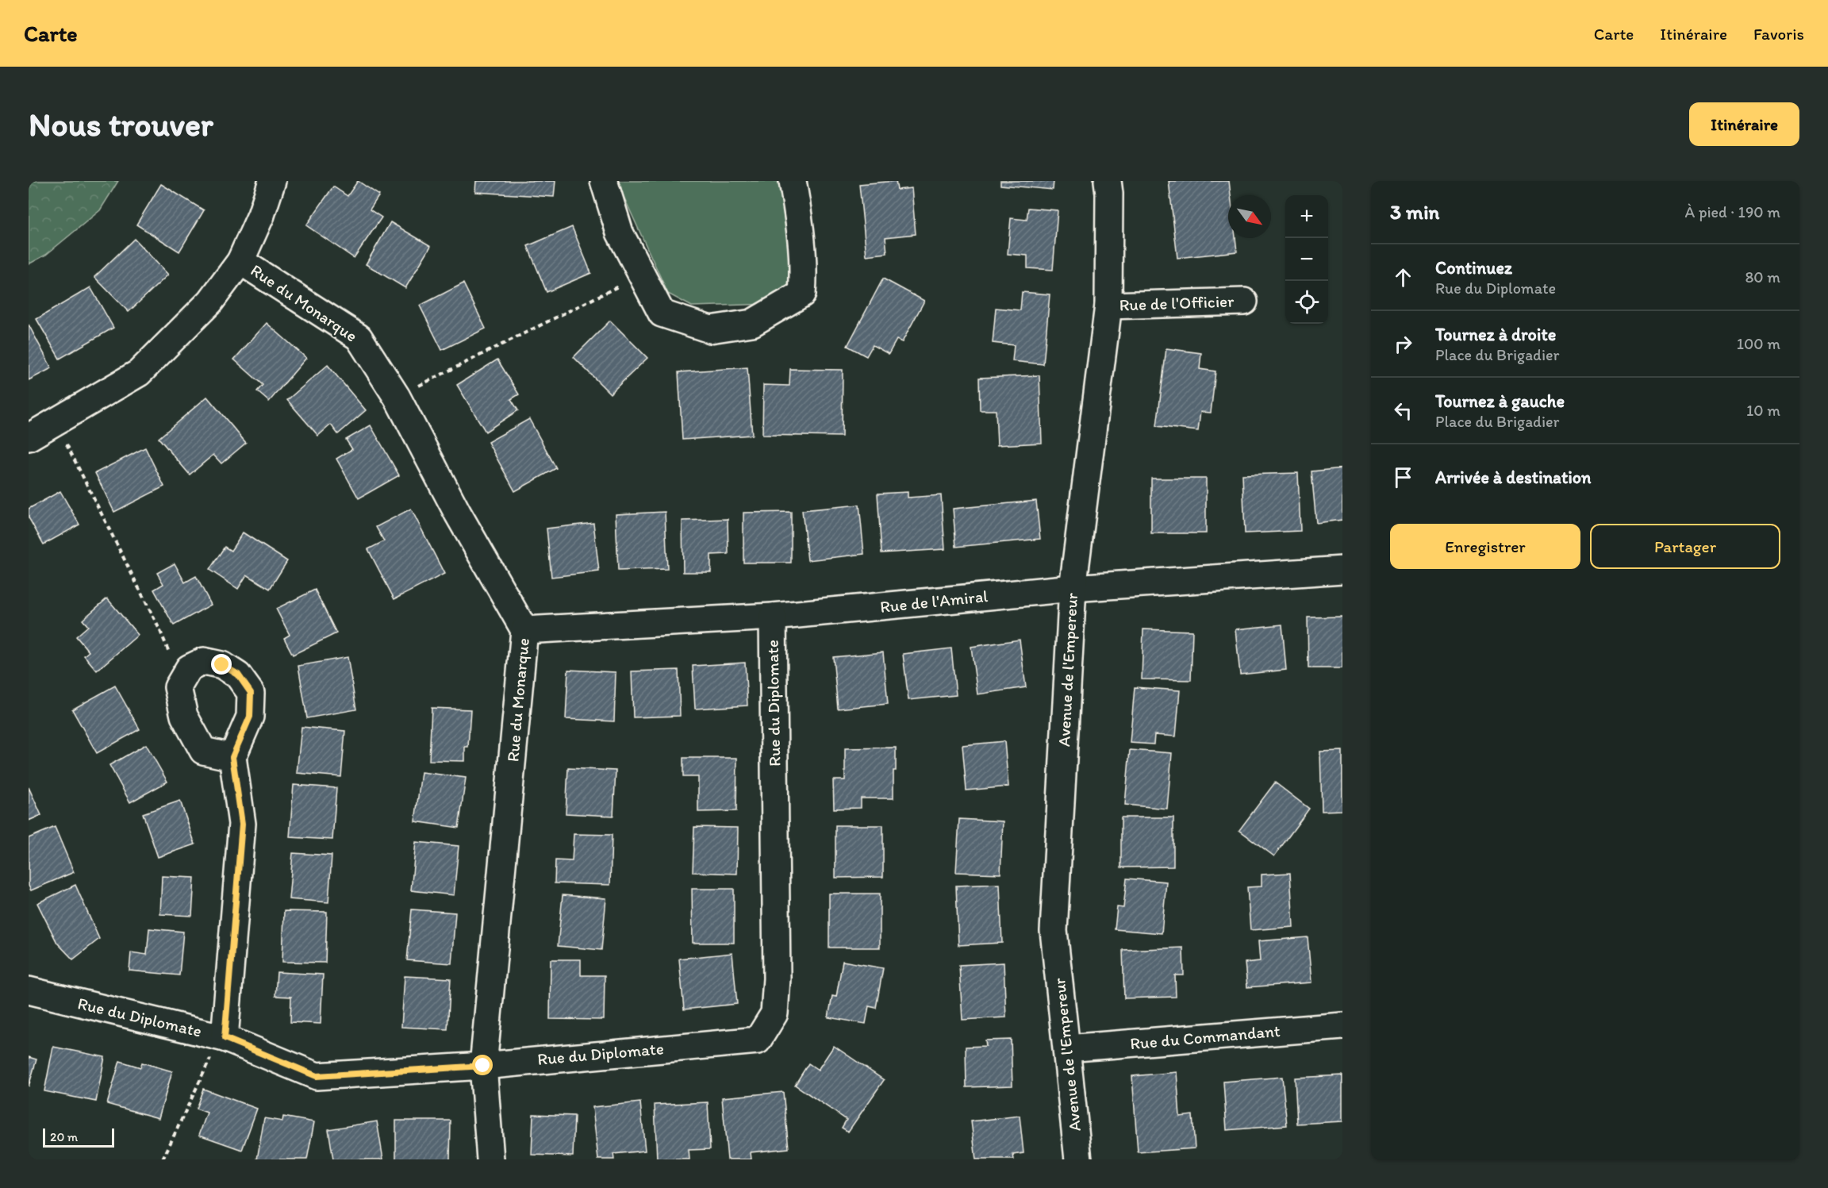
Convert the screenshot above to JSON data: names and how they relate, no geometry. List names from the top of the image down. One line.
{"streets":{"street":["Rue du Monarque","Rue de l'Officier","Rue de l'Amiral","Avenue de l'Empereur","Rue du Diplomate","Rue du Commandant"]},"crossings":[["Rue du Monarque","Rue de l'Amiral"],["Rue du Monarque","Rue du Diplomate"],["Rue de l'Officier","Avenue de l'Empereur"],["Rue de l'Amiral","Avenue de l'Empereur"],["Rue de l'Amiral","Rue du Diplomate"],["Avenue de l'Empereur","Rue du Commandant"]],"scale_bar":"20 m","north":"bottom right","page":{"header":"Carte","nav":["Carte","Itinéraire","Favoris"],"buttons":["Itinéraire",["Enregistrer","Partager"]],"title":"Nous trouver","heading":["3 min","À pied · 190 m"],"map_buttons":["+","−"],"list":[["Continuez","Rue du Diplomate","80 m"],["Tournez à droite","Place du Brigadier","100 m"],["Tournez à gauche","Place du Brigadier","10 m"],"Arrivée à destination"],"scale":"20 m"}}
